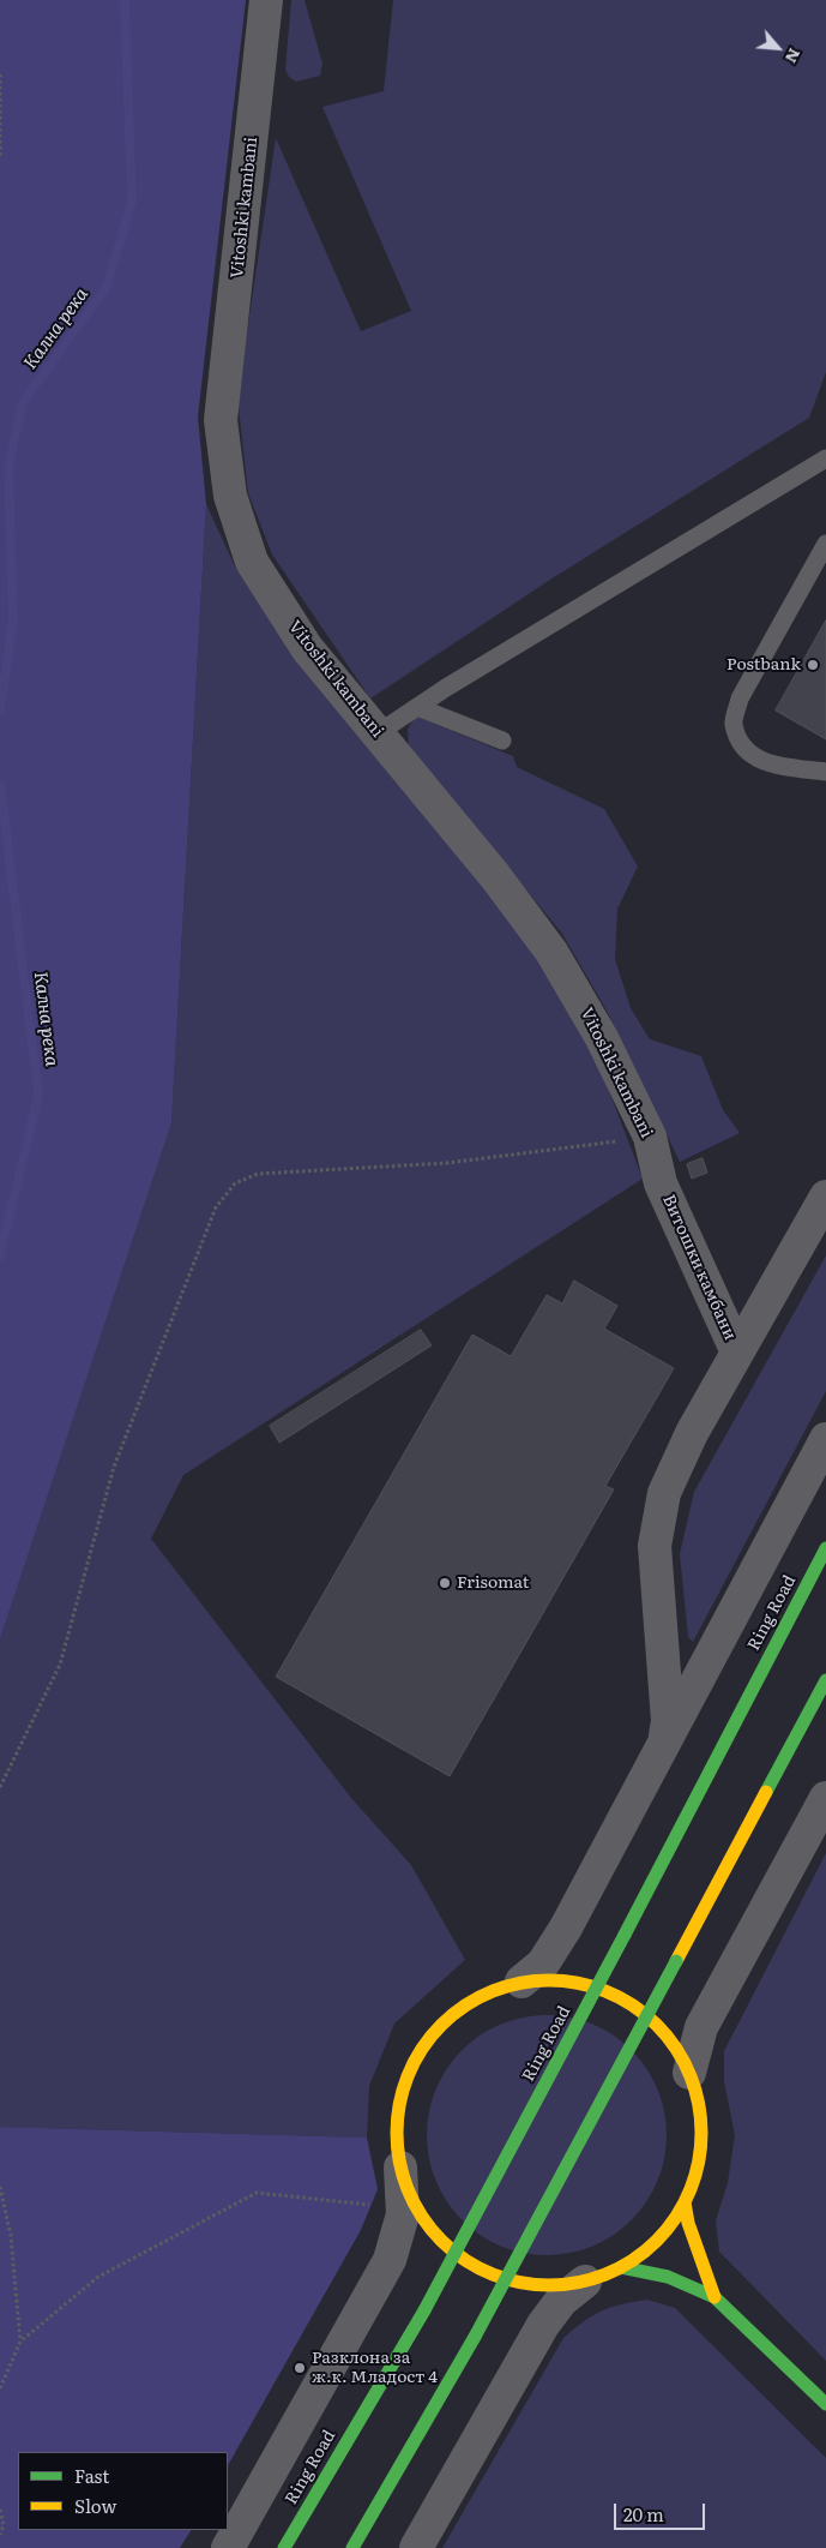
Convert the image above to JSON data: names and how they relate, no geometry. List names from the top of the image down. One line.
{"streets":{"main road":["Ring Road"],"street":["Vitoshki kambani"]},"water":["Кална река"],"places":["Postbank","Frisomat","Разклона за ж.к. Младост 4"],"legend":["Fast","Slow"],"scale_bar":"20 m","north":"bottom right"}
